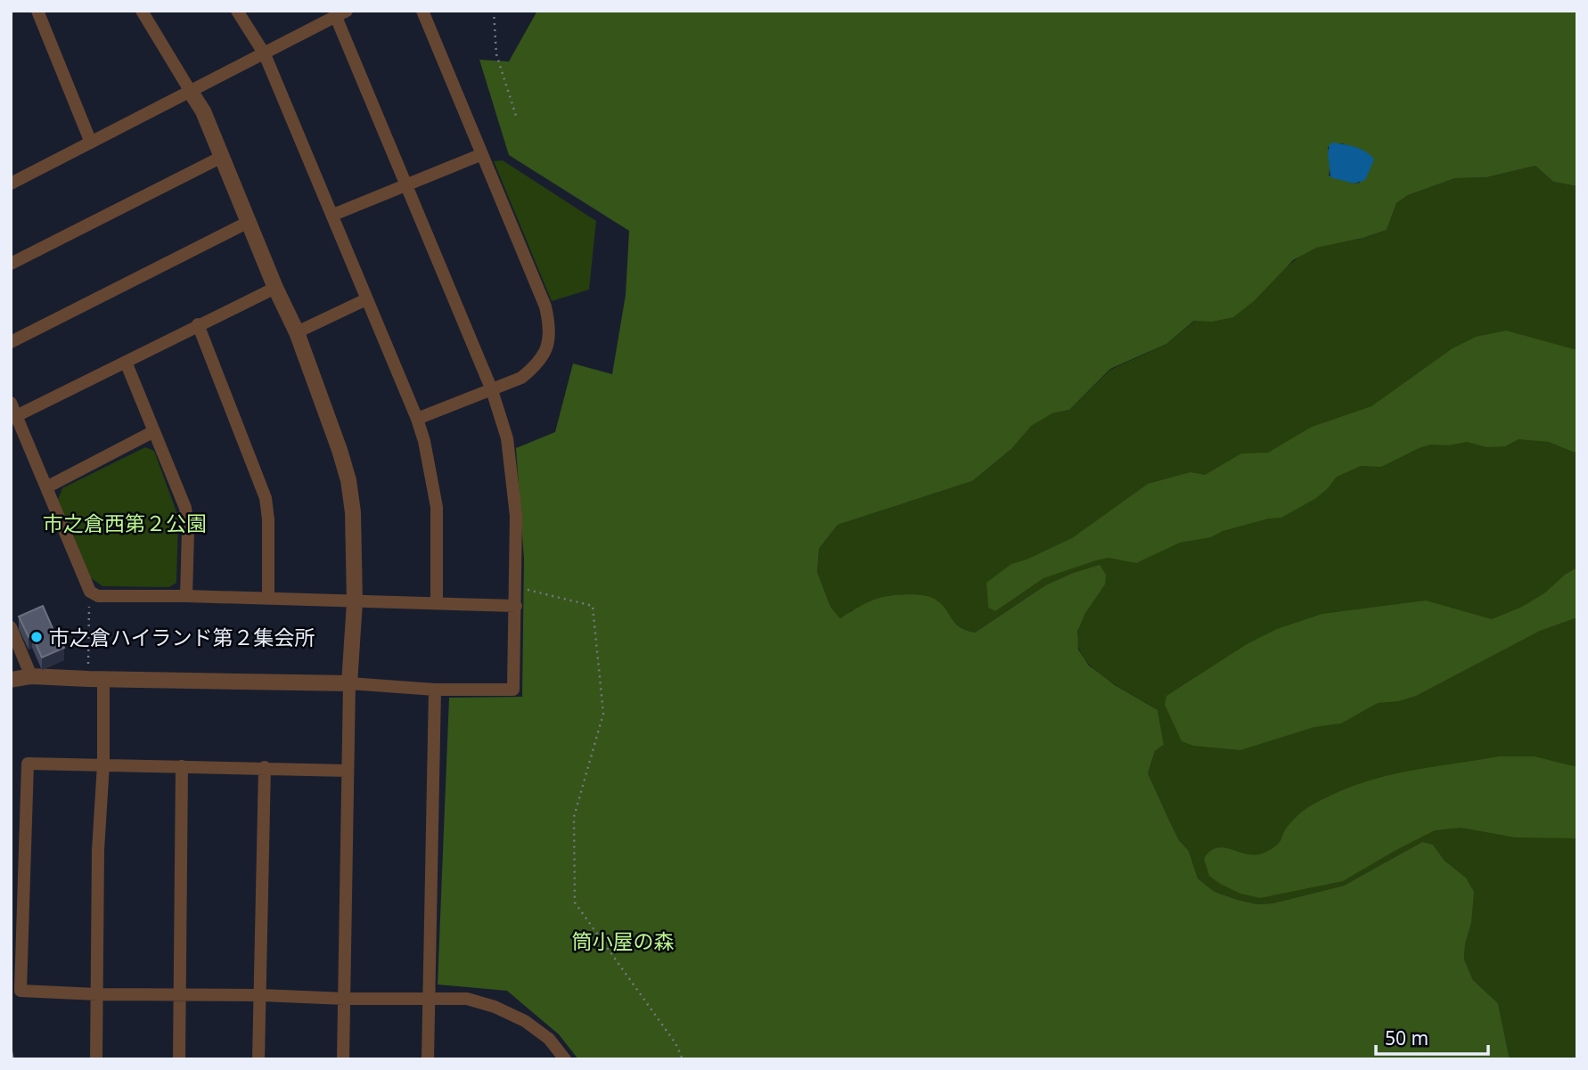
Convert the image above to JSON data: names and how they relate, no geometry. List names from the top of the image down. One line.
{"parks":["市之倉西第２公園","筒小屋の森"],"places":["市之倉ハイランド第２集会所"],"scale_bar":"50 m"}
